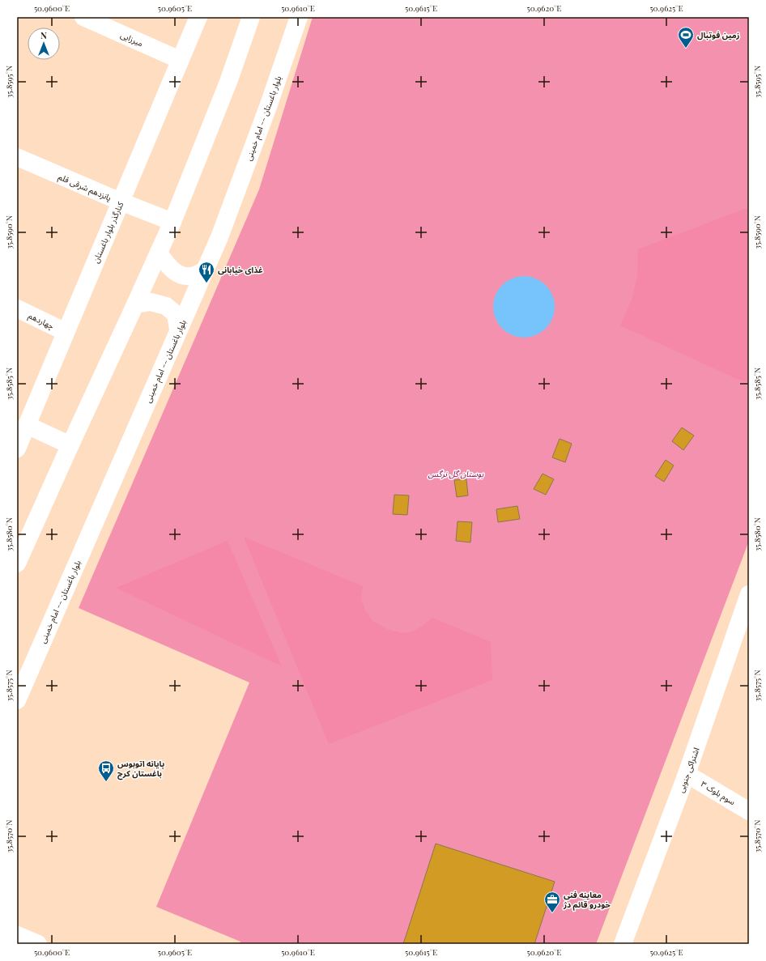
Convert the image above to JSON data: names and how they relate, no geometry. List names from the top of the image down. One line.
{"streets":{"main road":["میرزایی","بلوار باغستان -- امام خمینی","پانزدهم شرقی قلم","کنارگذر بلوار باغستان","چهاردهم","اشتراکی جنوبی","سوم بلوک ۳"]},"crossings":[["میرزایی","کنارگذر بلوار باغستان"],["پانزدهم شرقی قلم","کنارگذر بلوار باغستان"],["کنارگذر بلوار باغستان","چهاردهم"],["اشتراکی جنوبی","سوم بلوک ۳"]],"parks":["بوستان گل نرگس"],"places":{"sports":["زمین فوتبال"],"restaurant":["غذای خیابانی"],"bus stop":["پایانه اتوبوس باغستان کرج"],"office":["معاینه فنی خودرو قائم دژ"]},"north":"top","coordinates":["50.9600°E","50.9605°E","50.9610°E","50.9615°E","50.9620°E","50.9625°E","35.8595°N","35.8590°N","35.8585°N","35.8580°N","35.8575°N","35.8570°N"]}
